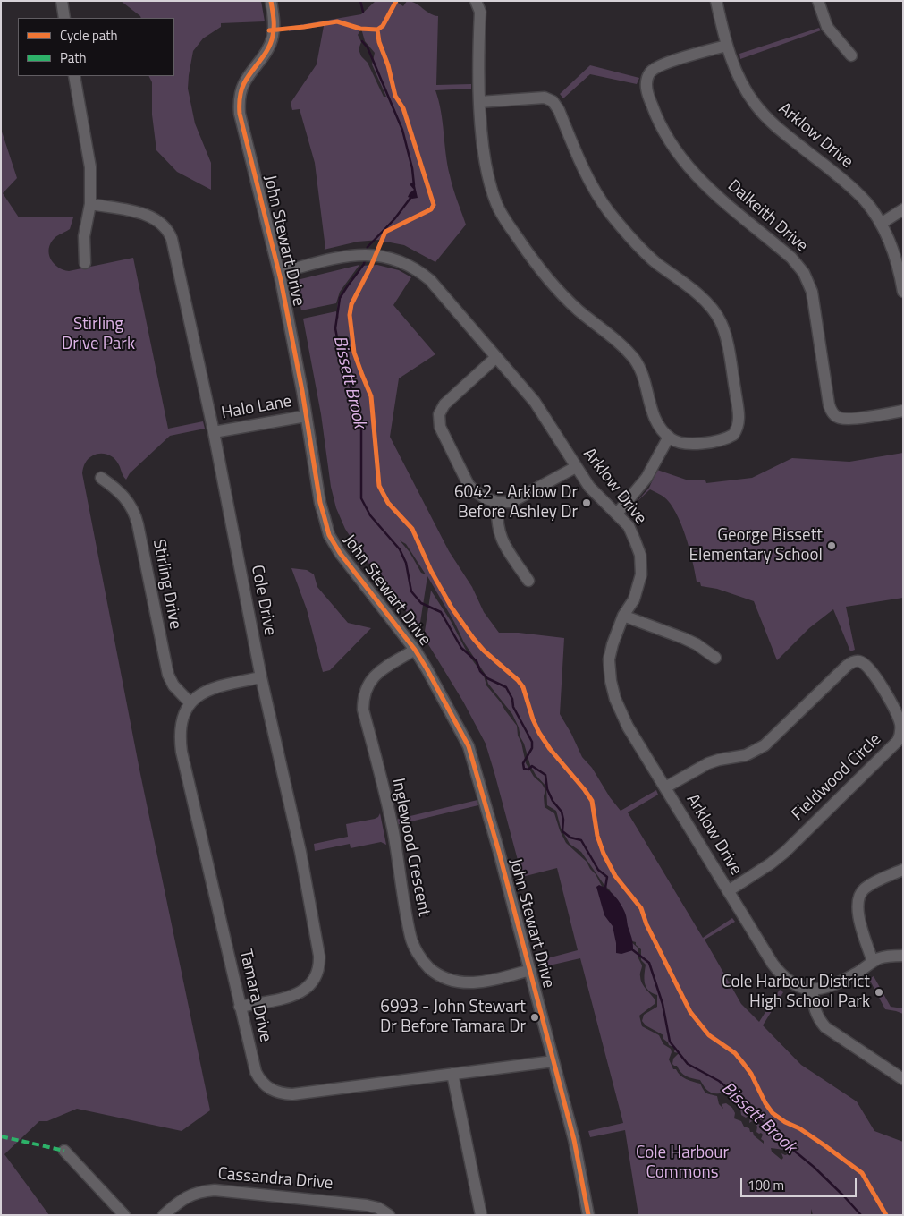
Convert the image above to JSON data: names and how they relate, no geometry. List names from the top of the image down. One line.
{"streets":{"street":["Arklow Drive","Dalkeith Drive","John Stewart Drive","Halo Lane","Stirling Drive","Cole Drive","Fieldwood Circle","Inglewood Crescent","Tamara Drive","Cassandra Drive"]},"crossings":[["Arklow Drive","Dalkeith Drive"],["Arklow Drive","John Stewart Drive"],["Arklow Drive","Fieldwood Circle"],["John Stewart Drive","Halo Lane"],["John Stewart Drive","Inglewood Crescent"],["John Stewart Drive","Tamara Drive"],["Halo Lane","Cole Drive"],["Stirling Drive","Tamara Drive"],["Cole Drive","Tamara Drive"]],"water":["Bissett Brook"],"parks":["Stirling Drive Park","Cole Harbour Commons"],"places":["6042 - Arklow Dr Before Ashley Dr","George Bissett Elementary School","Cole Harbour District High School Park","6993 - John Stewart Dr Before Tamara Dr"],"legend":["Cycle path","Path"],"scale_bar":"100 m"}
